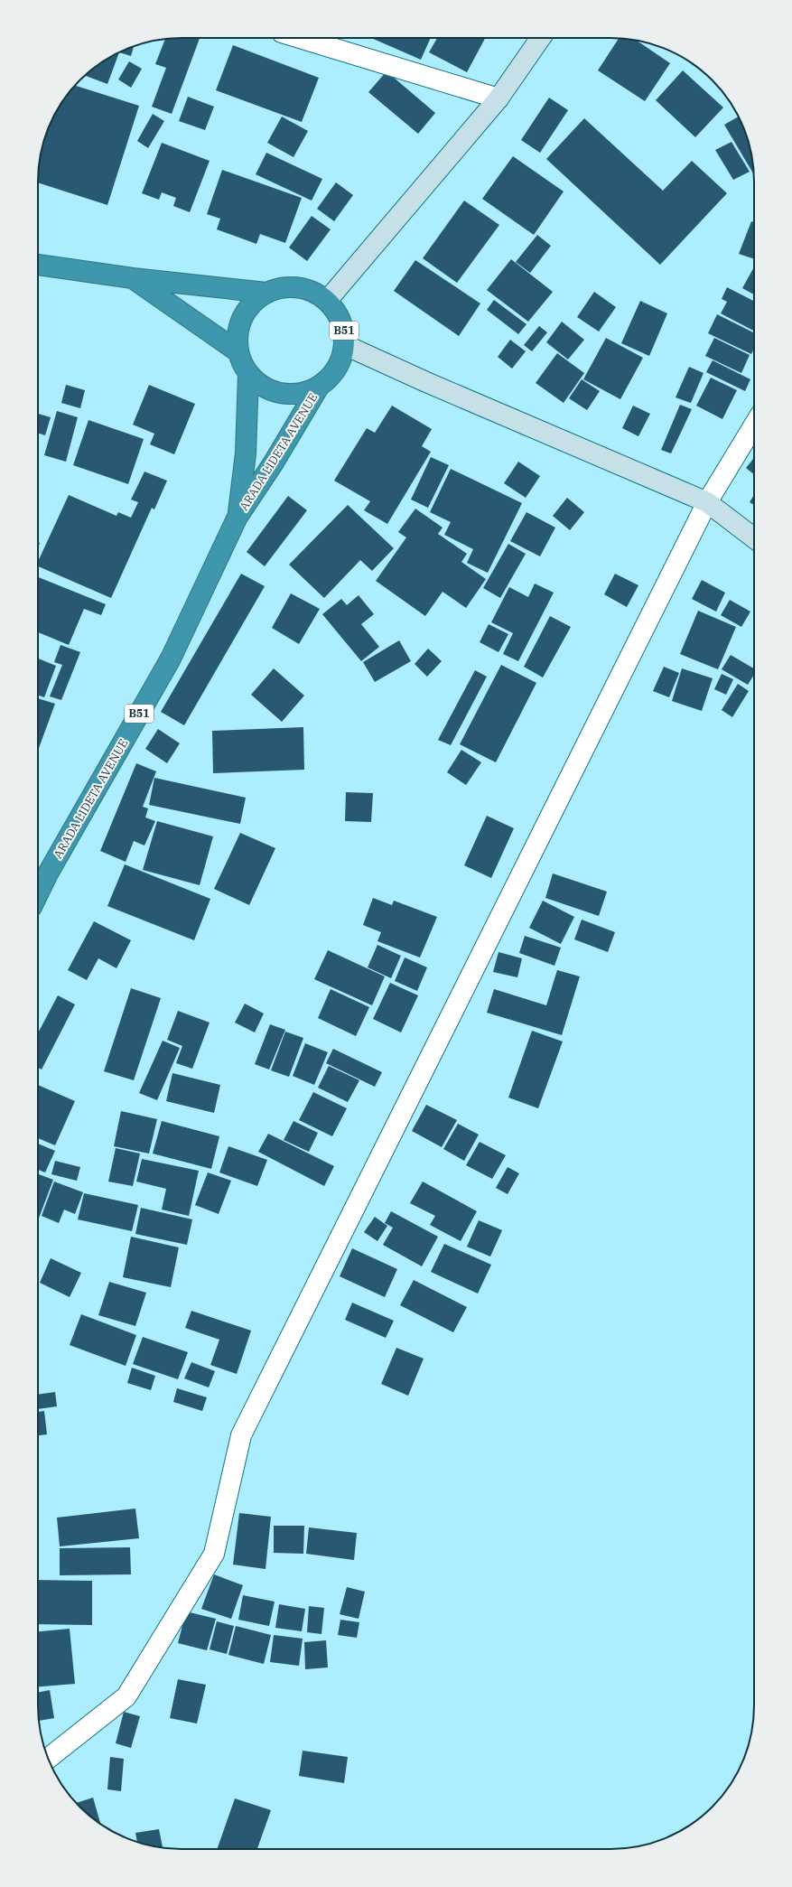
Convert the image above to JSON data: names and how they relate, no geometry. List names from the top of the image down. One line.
{"streets":{"highway":["B51","ARADA LIDETA AVENUE"]}}
